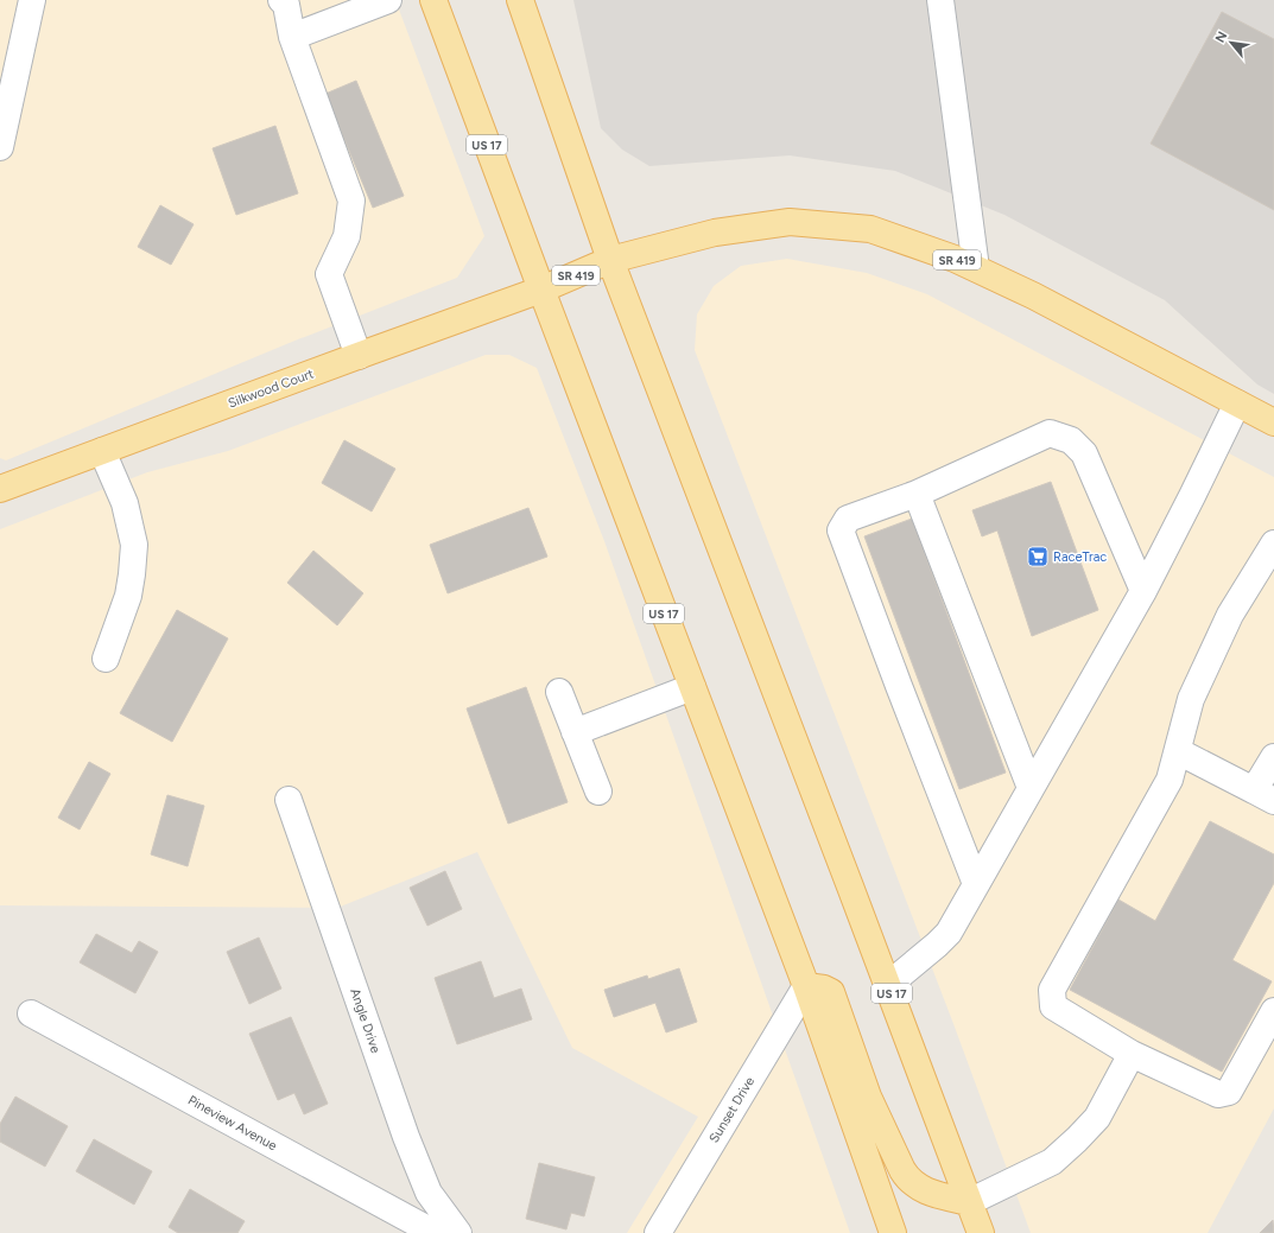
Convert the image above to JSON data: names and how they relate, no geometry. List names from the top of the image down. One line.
{"streets":{"main road":["US 17","SR 419","Silkwood Court"],"street":["Angle Drive","Sunset Drive","Pineview Avenue"]},"crossings":[["US 17","SR 419"],["US 17","Silkwood Court"],["US 17","Sunset Drive"],["SR 419","Silkwood Court"]],"places":{"supermarket":["RaceTrac"]},"north":"top left"}
